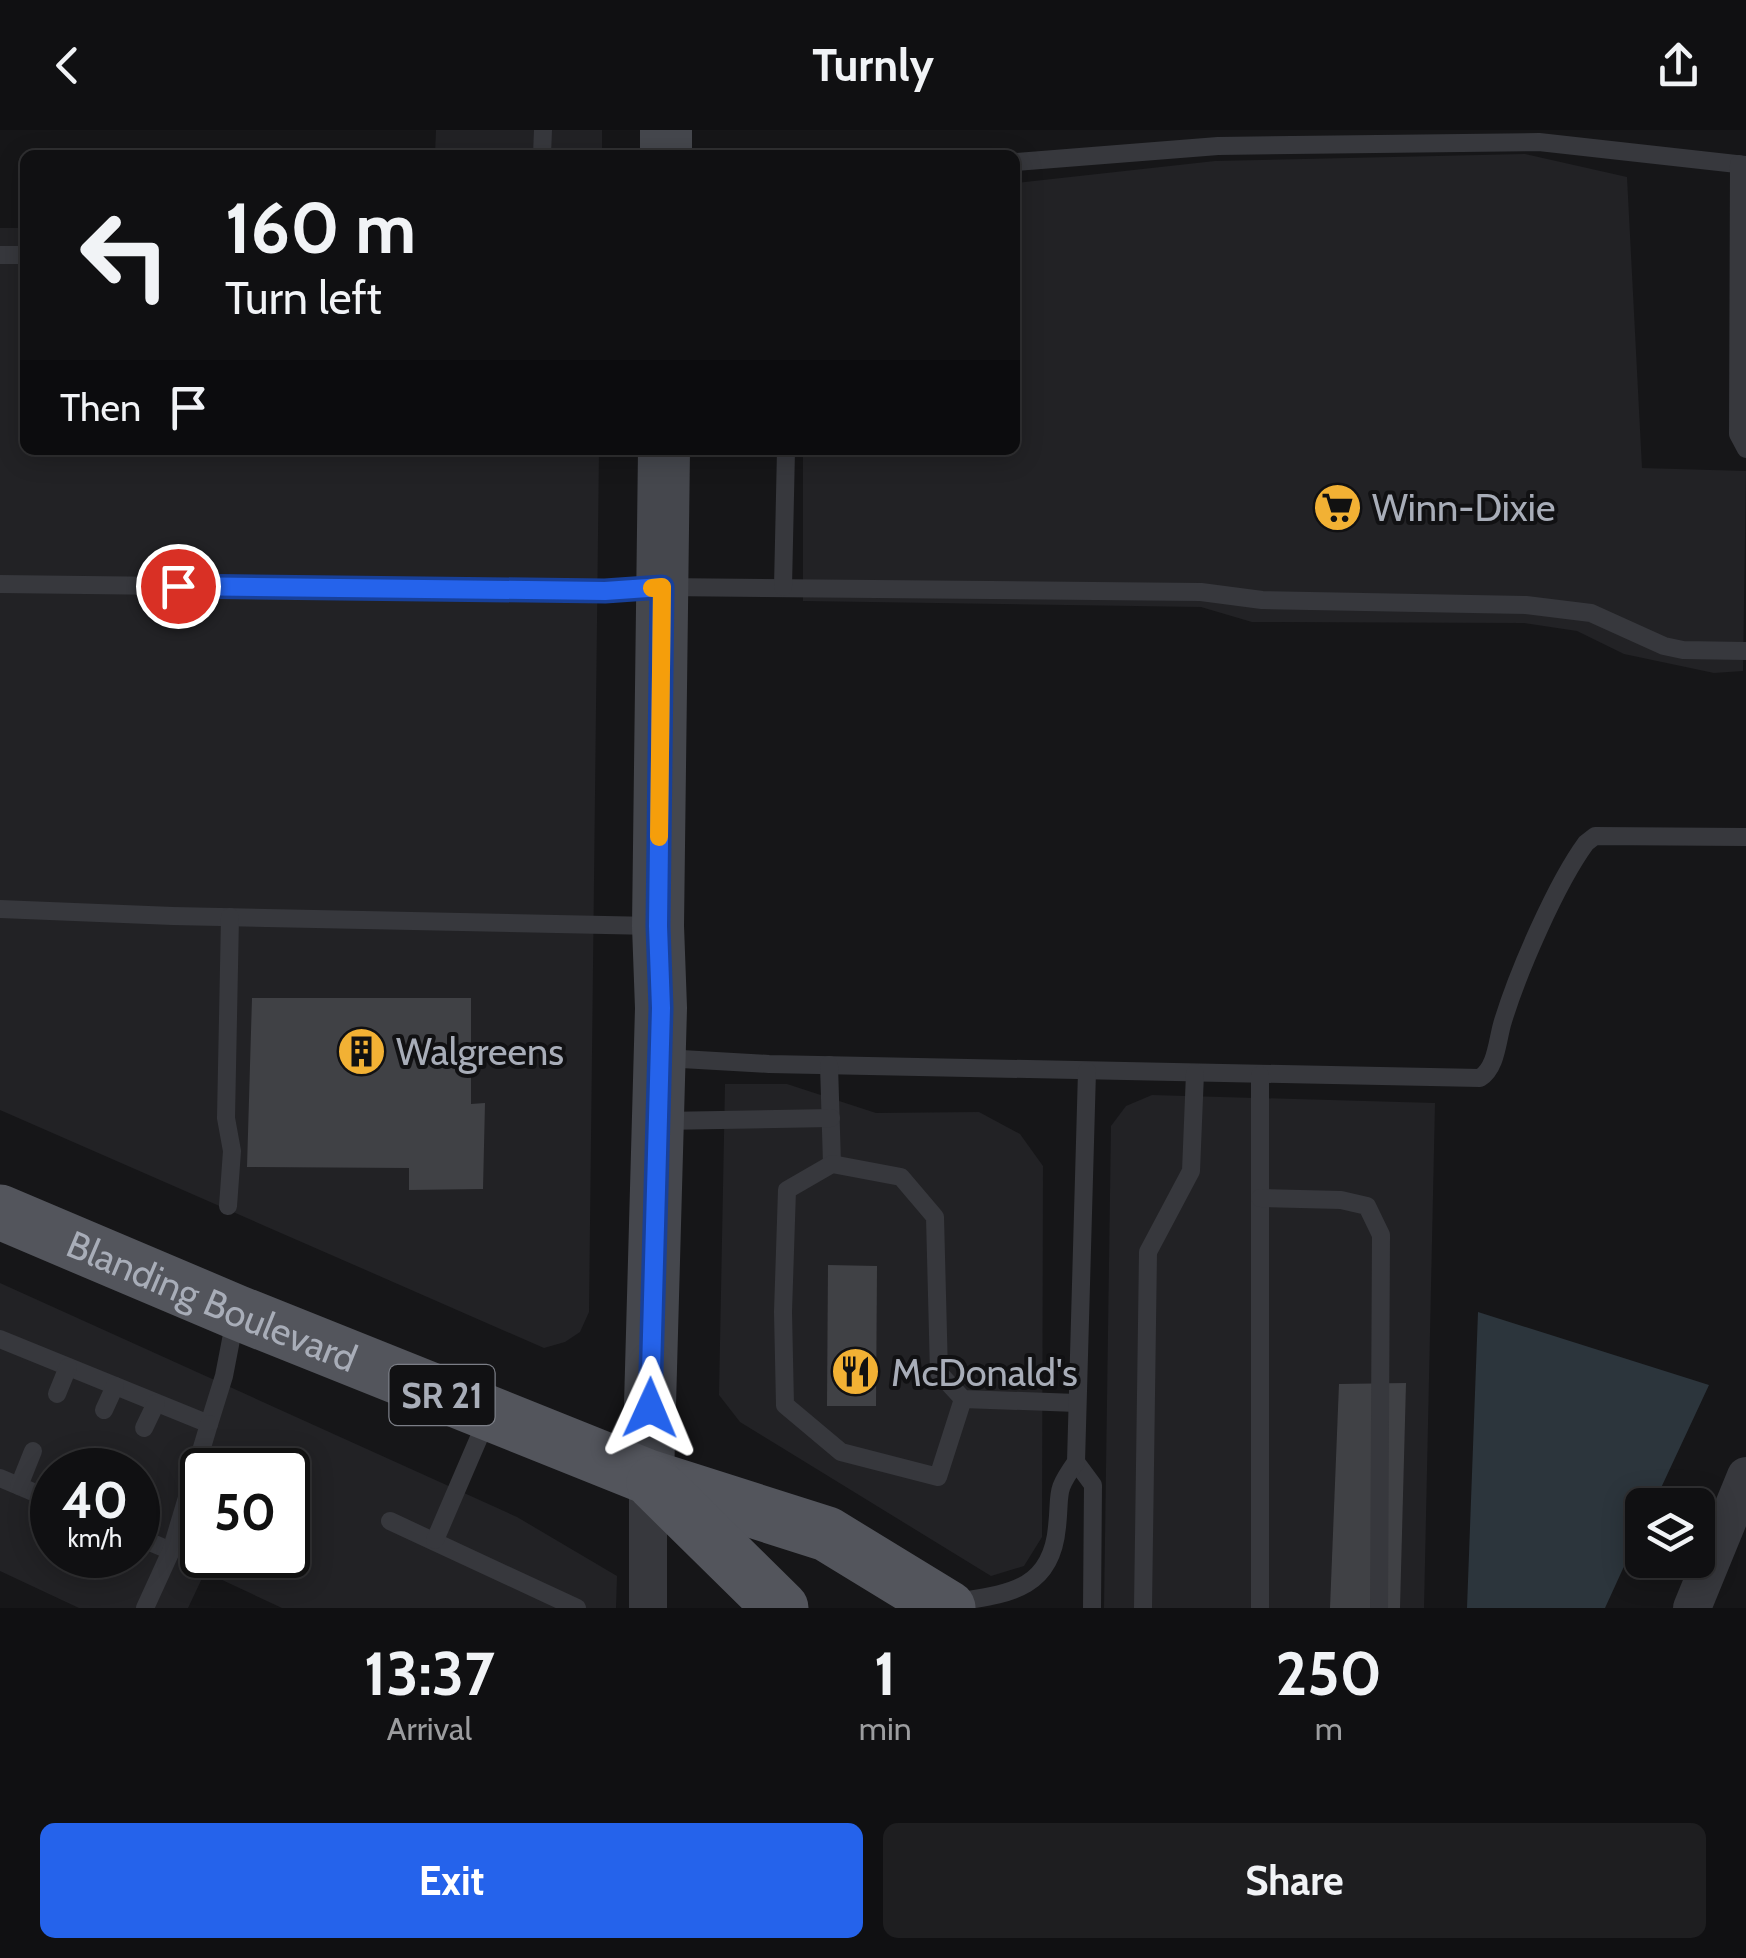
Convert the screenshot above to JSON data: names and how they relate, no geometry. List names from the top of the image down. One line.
{"streets":{"main road":["Blanding Boulevard","SR 21"]},"places":{"supermarket":["Winn-Dixie"],"building":["Walgreens"],"restaurant":["McDonald's"]},"page":{"header":"Turnly","turn":["160 m","Turn left"],"then":"Then","speed":"40 km/h","limit":"50","eta":["13:37","Arrival","1","min","250","m"],"buttons":["Exit","Share"]}}
